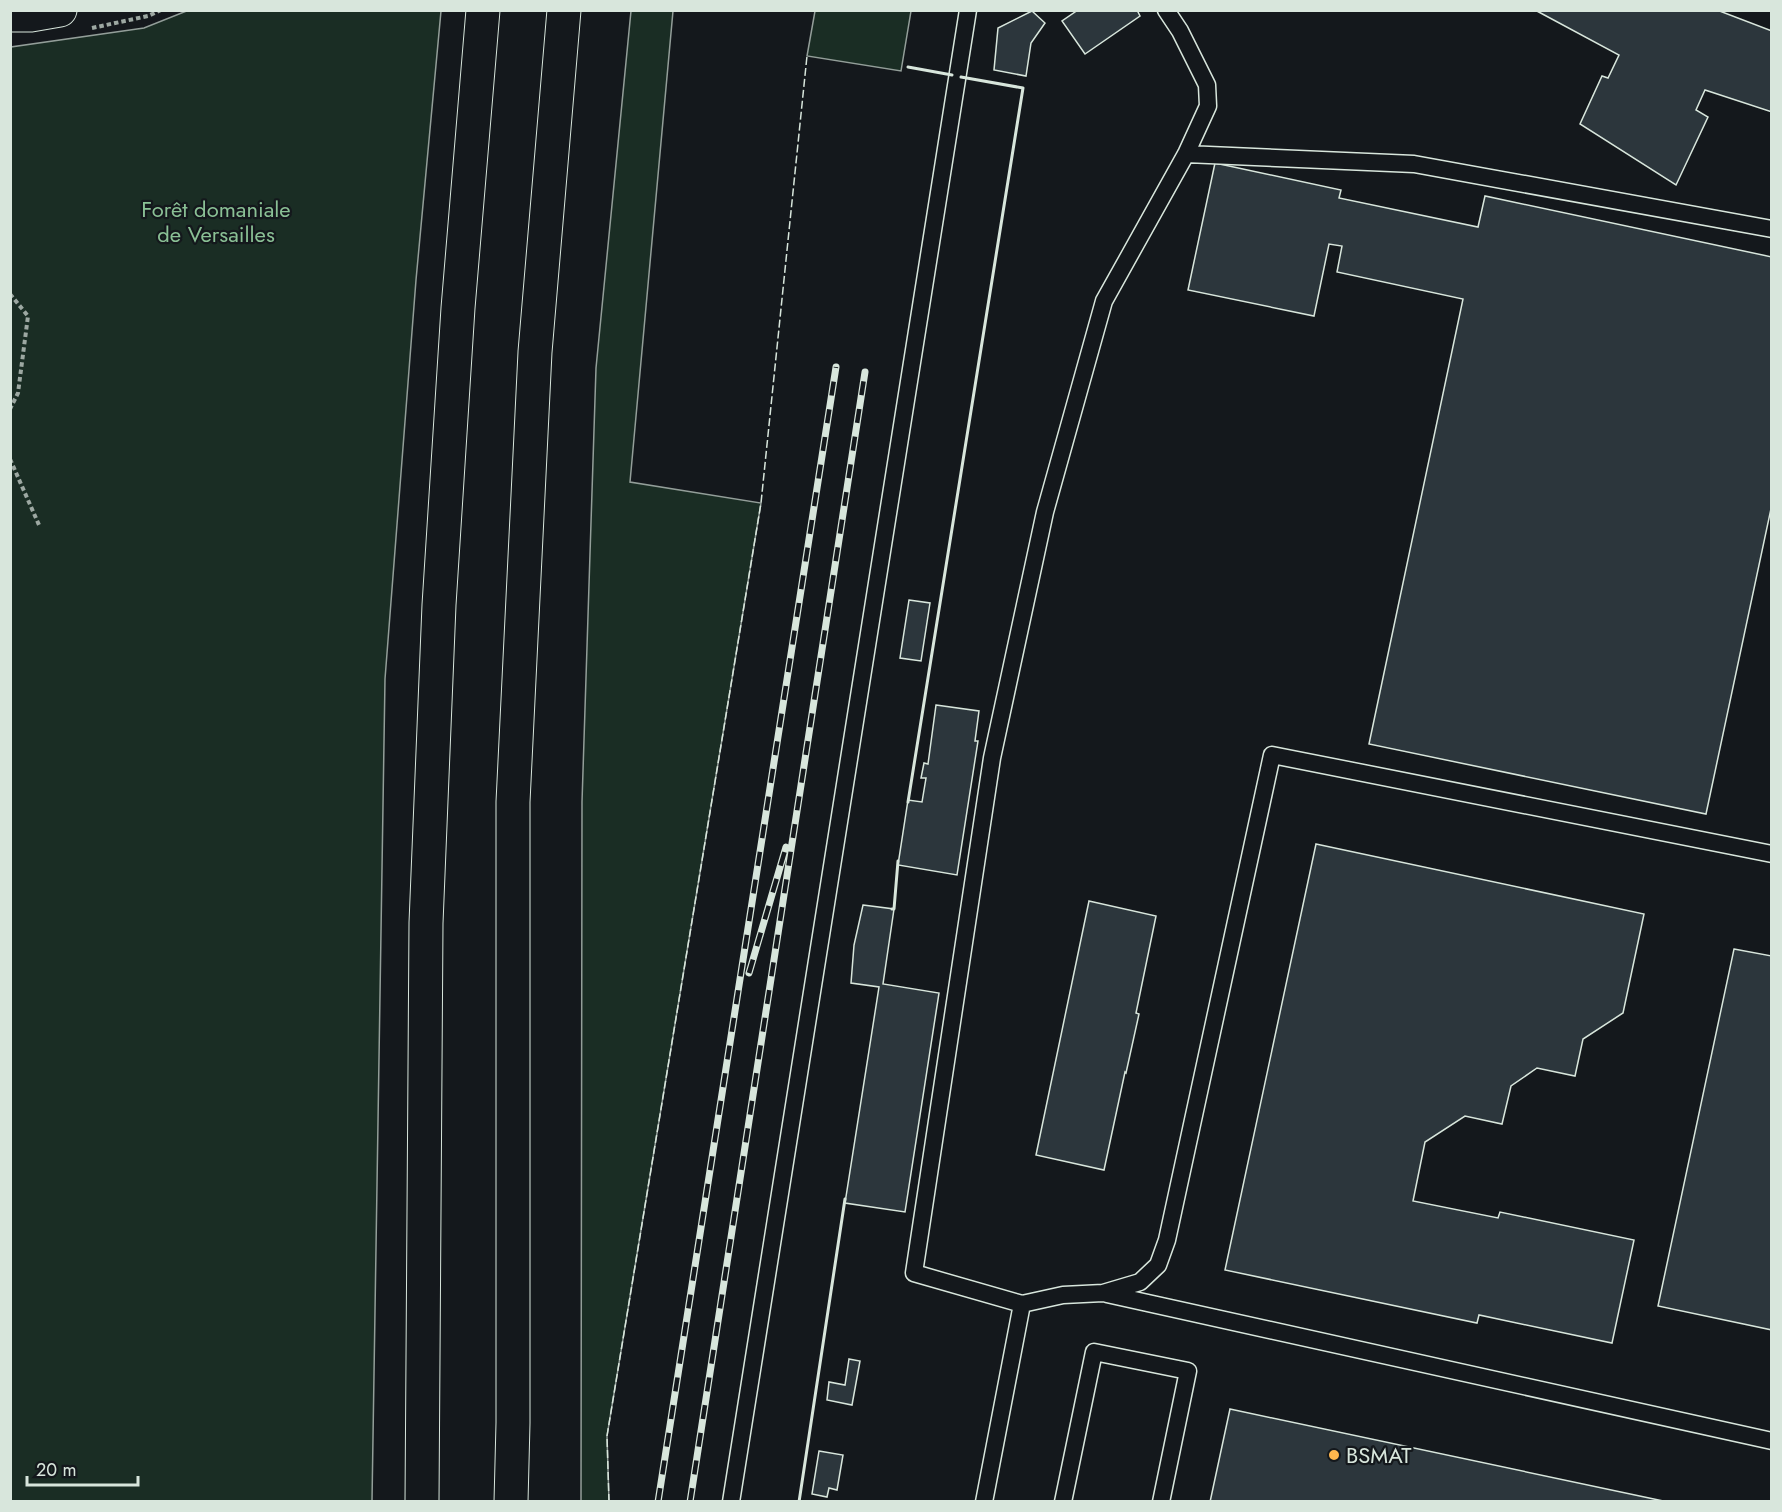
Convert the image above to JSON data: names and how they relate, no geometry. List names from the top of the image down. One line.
{"parks":["Forêt domaniale de Versailles"],"places":["BSMAT"],"scale_bar":"20 m"}
